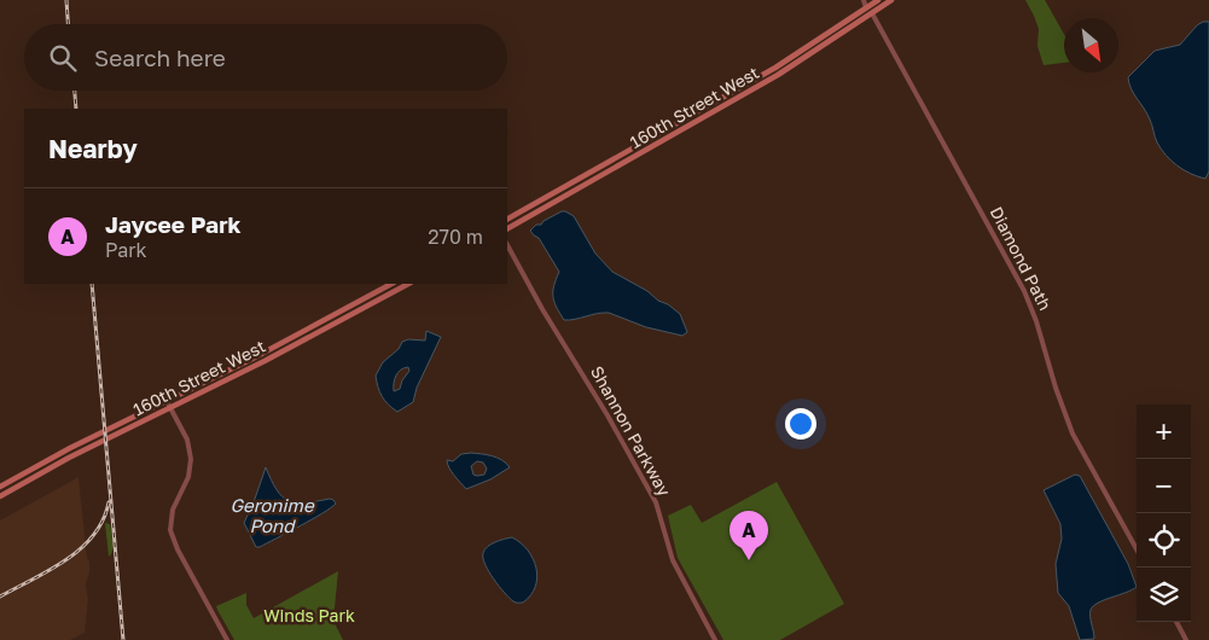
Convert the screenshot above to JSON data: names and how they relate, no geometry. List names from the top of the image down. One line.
{"streets":{"main road":["160th Street West"],"street":["Diamond Path","Shannon Parkway"]},"crossings":[["160th Street West","Diamond Path"]],"water":["Geronime Pond"],"parks":["Winds Park"],"north":"bottom right","page":{"search":"Search here","heading":"Nearby","list":[{"mark":"A","name":"Jaycee Park","note":"Park","value":"270 m"}],"map_buttons":["+","−"],"pins":"A"}}
